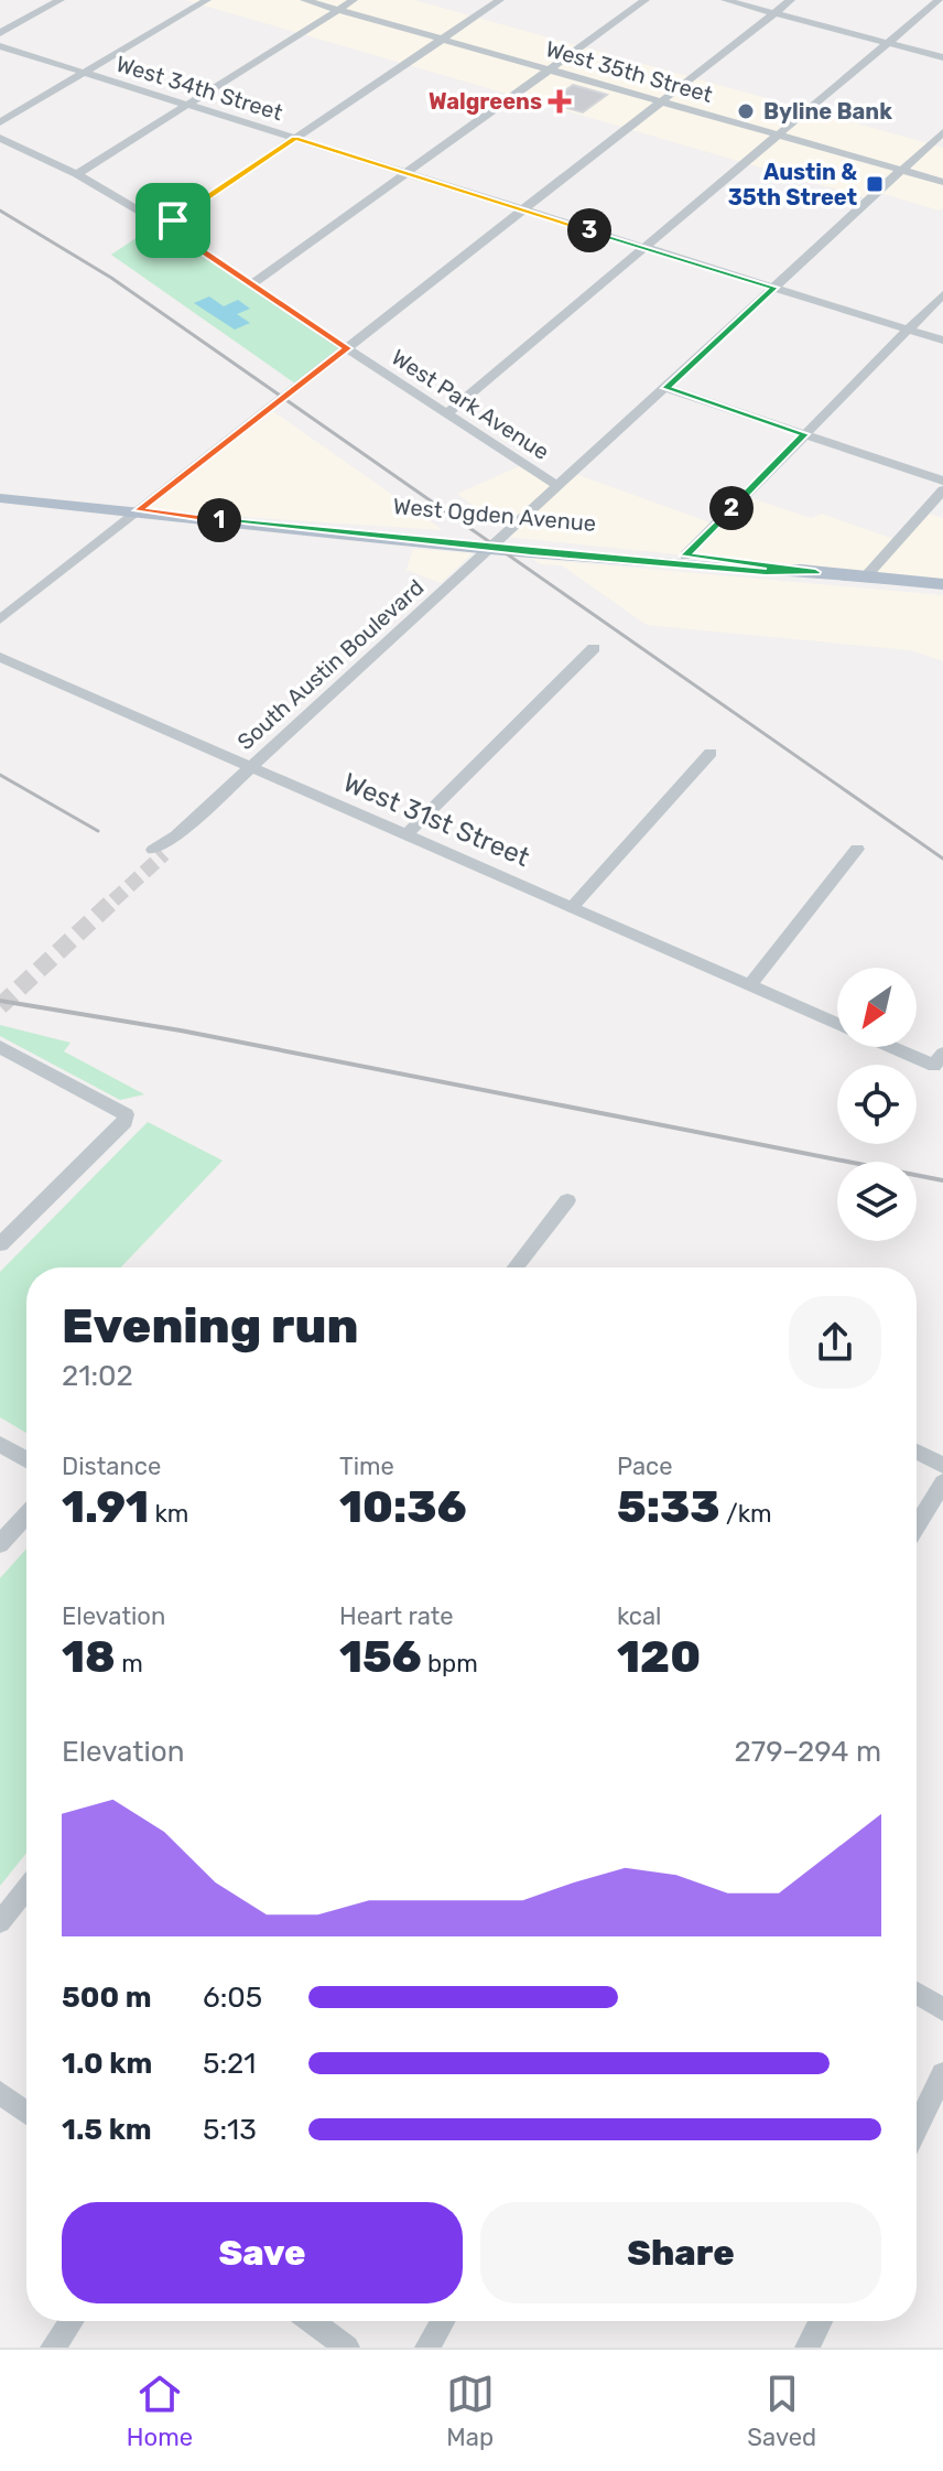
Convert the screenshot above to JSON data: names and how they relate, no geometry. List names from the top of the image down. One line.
{"streets":{"main road":["West Ogden Avenue"],"street":["West 35th Street","West 34th Street","West Park Avenue","South Austin Boulevard","West 31st Street"]},"crossings":[["West 35th Street","South Austin Boulevard"],["West 34th Street","South Austin Boulevard"],["West Park Avenue","South Austin Boulevard"],["West Ogden Avenue","South Austin Boulevard"],["South Austin Boulevard","West 31st Street"]],"places":{"health":["Walgreens"],"other":["Byline Bank"],"transit":["Austin & 35th Street"]},"north":"bottom left","page":{"pins":["3","2","1"],"heading":["Evening run","21:02"],"stats":[["Distance","1.91 km"],["Time","10:36"],["Pace","5:33 /km"],["Elevation","18 m"],["Heart rate","156 bpm"],["kcal","120"]],"chart":["Elevation","279–294 m"],"list":[{"name":"500 m","note":"6:05"},{"name":"1.0 km","note":"5:21"},{"name":"1.5 km","note":"5:13"}],"buttons":["Save","Share"],"tabs":["Home","Map","Saved"]}}
